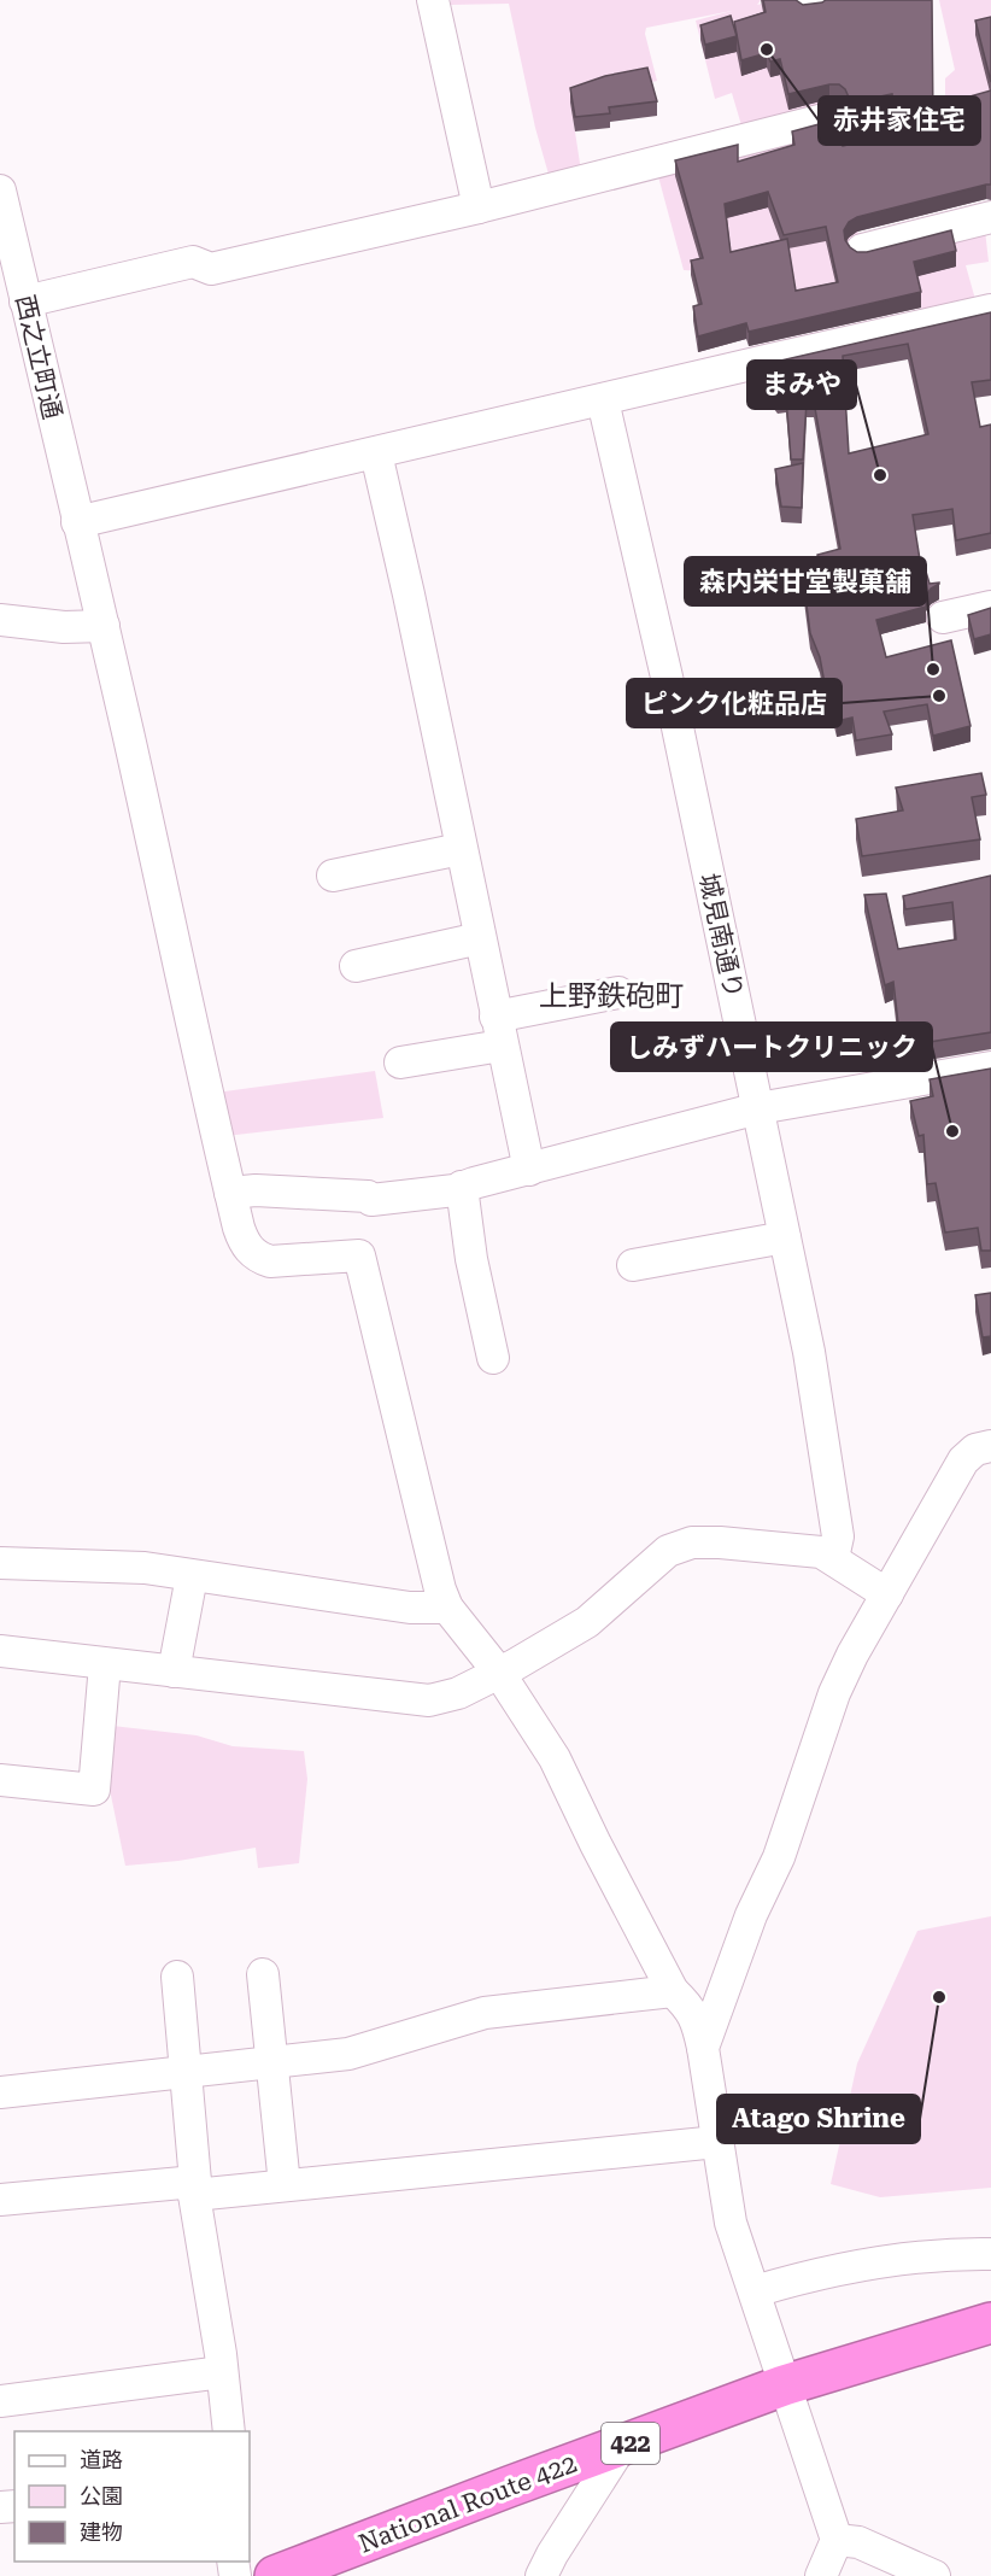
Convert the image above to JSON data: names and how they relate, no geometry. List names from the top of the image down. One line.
{"streets":{"highway":["422","National Route 422"],"street":["西之立町通","城見南通り"]},"districts":["上野鉄砲町"],"places":["赤井家住宅","まみや","森内栄甘堂製菓舗","ピンク化粧品店","しみずハートクリニック","Atago Shrine"],"legend":["道路","公園","建物"]}
